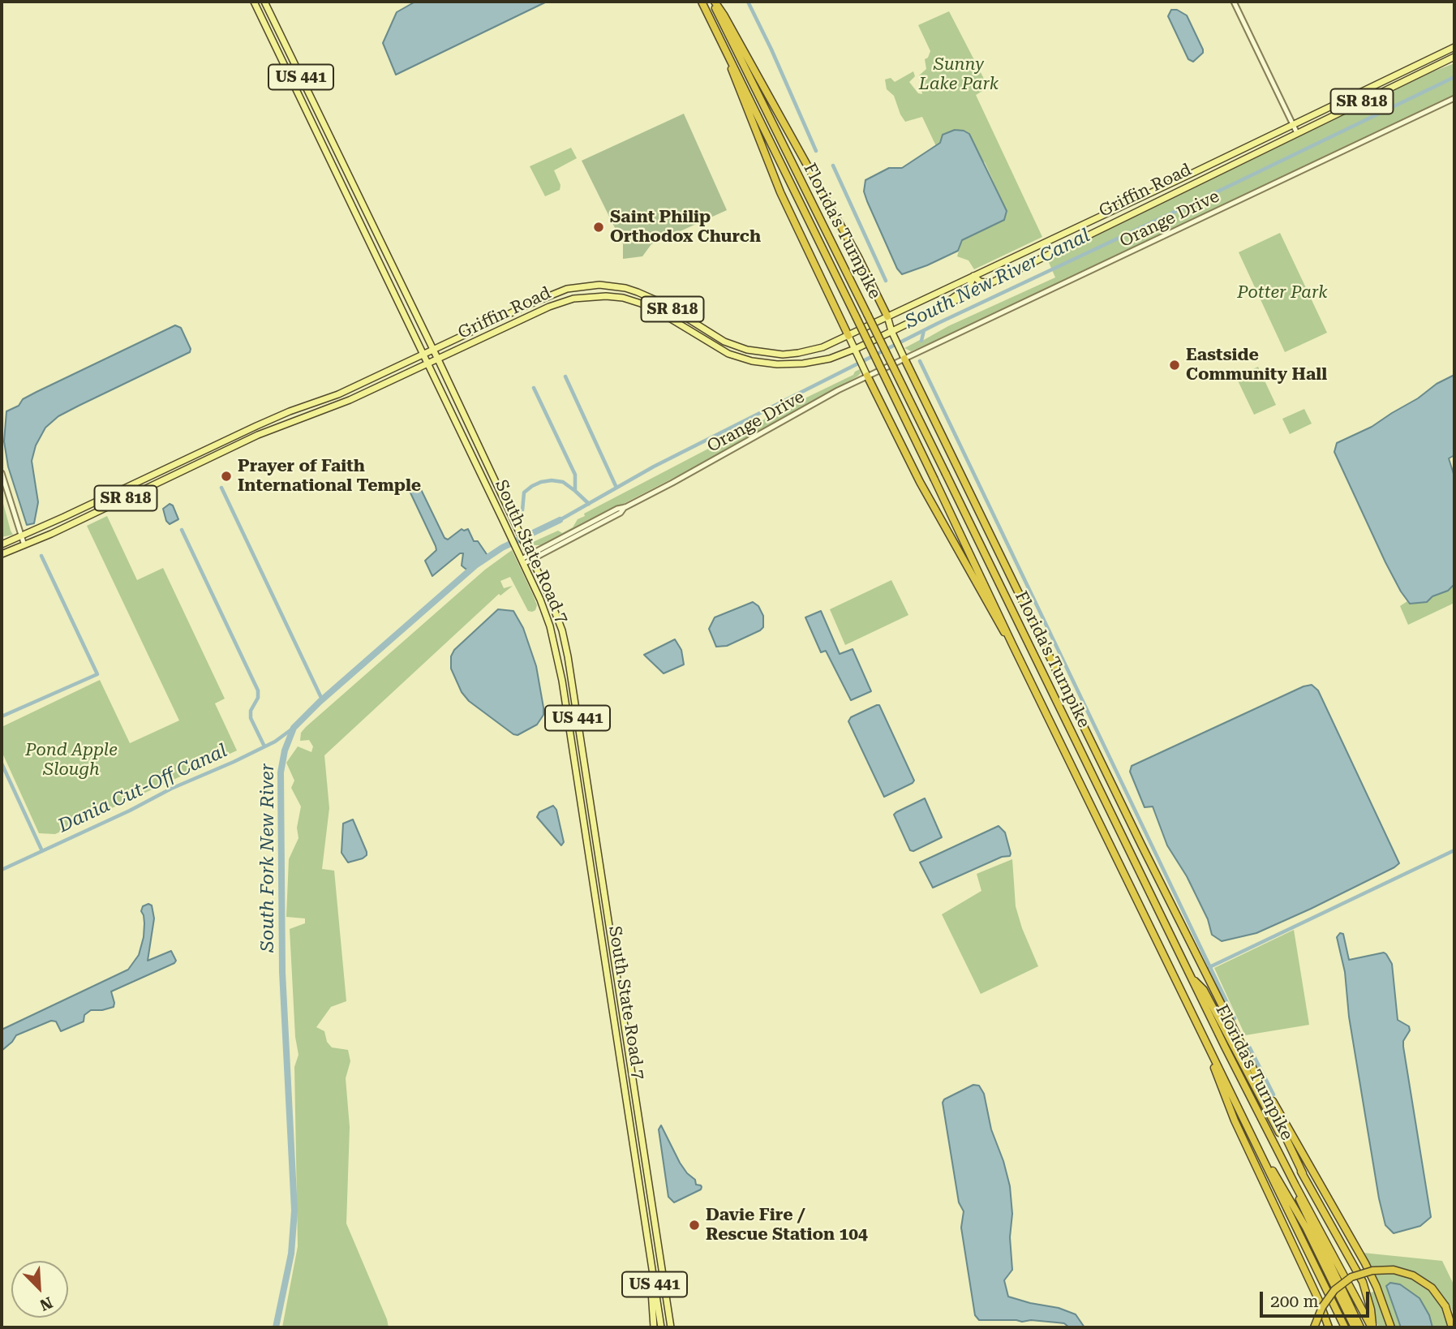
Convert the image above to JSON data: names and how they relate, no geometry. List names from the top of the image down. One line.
{"streets":{"highway":["Florida's Turnpike"],"main road":["US 441","SR 818","Griffin Road","South State Road 7"],"street":["Orange Drive"]},"crossings":[["Griffin Road","South State Road 7"],["Orange Drive","South State Road 7"]],"water":["South New River Canal","Dania Cut-Off Canal","South Fork New River"],"parks":["Sunny Lake Park","Potter Park","Pond Apple Slough"],"places":["Saint Philip Orthodox Church","Eastside Community Hall","Prayer of Faith International Temple","Davie Fire / Rescue Station 104"],"scale_bar":"200 m","north":"bottom right"}
